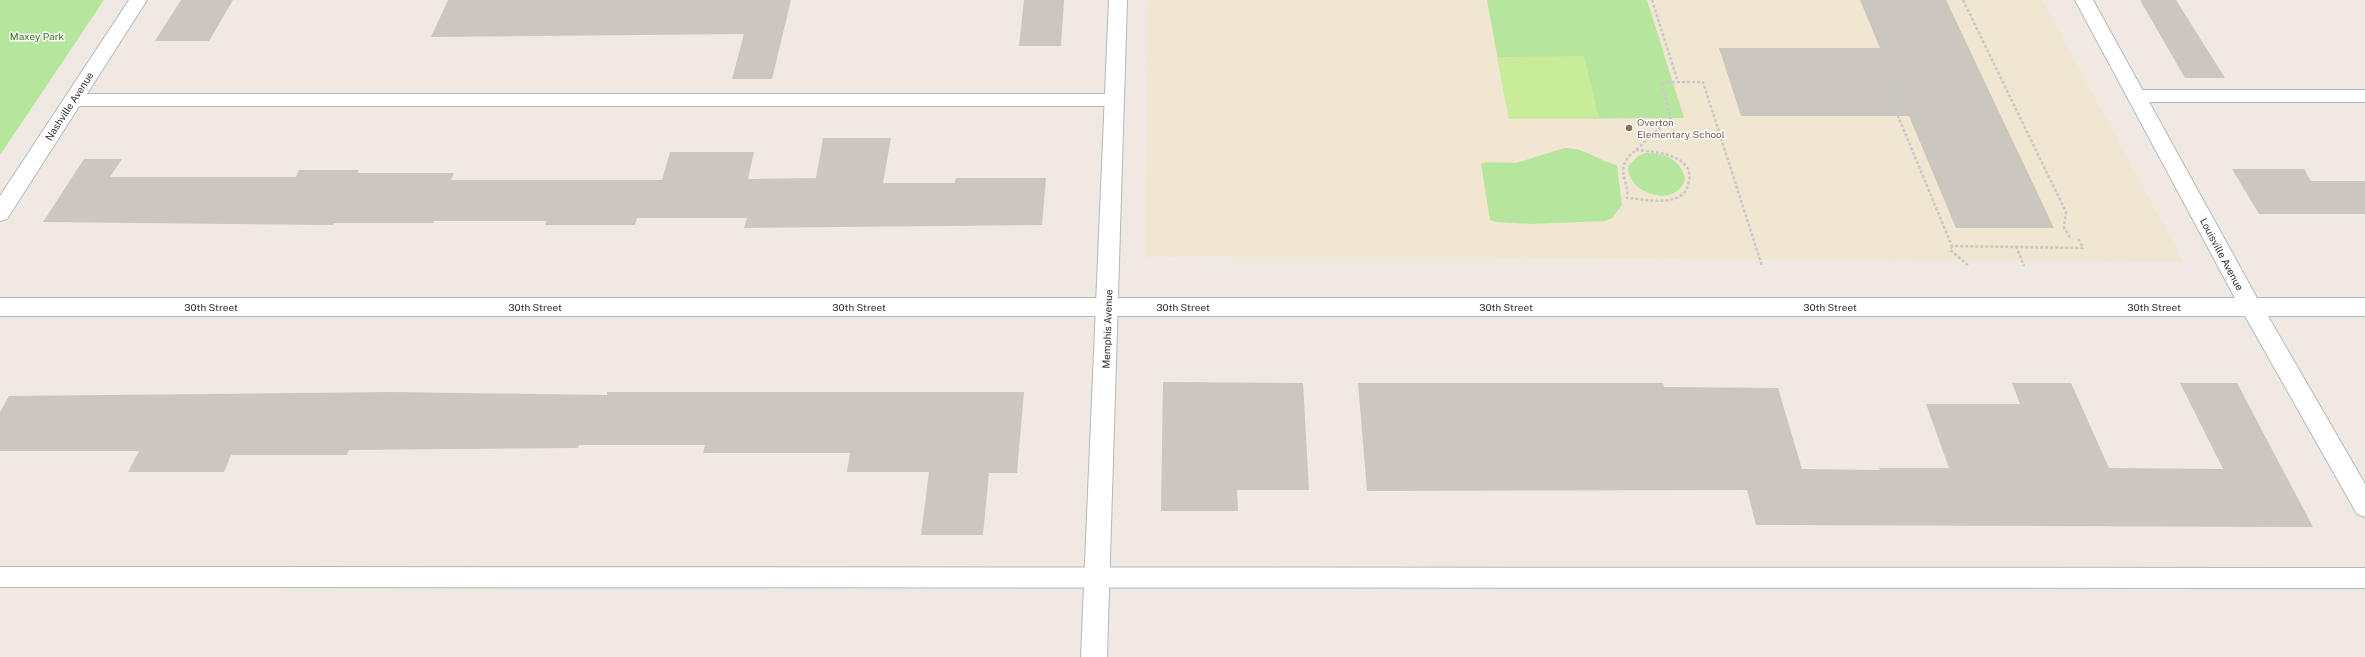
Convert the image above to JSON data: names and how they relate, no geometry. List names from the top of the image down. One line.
{"streets":{"street":["Nashville Avenue","Louisville Avenue","30th Street","Memphis Avenue"]},"crossings":[["Louisville Avenue","30th Street"],["30th Street","Memphis Avenue"]],"parks":["Maxey Park"],"places":["Overton Elementary School"]}
